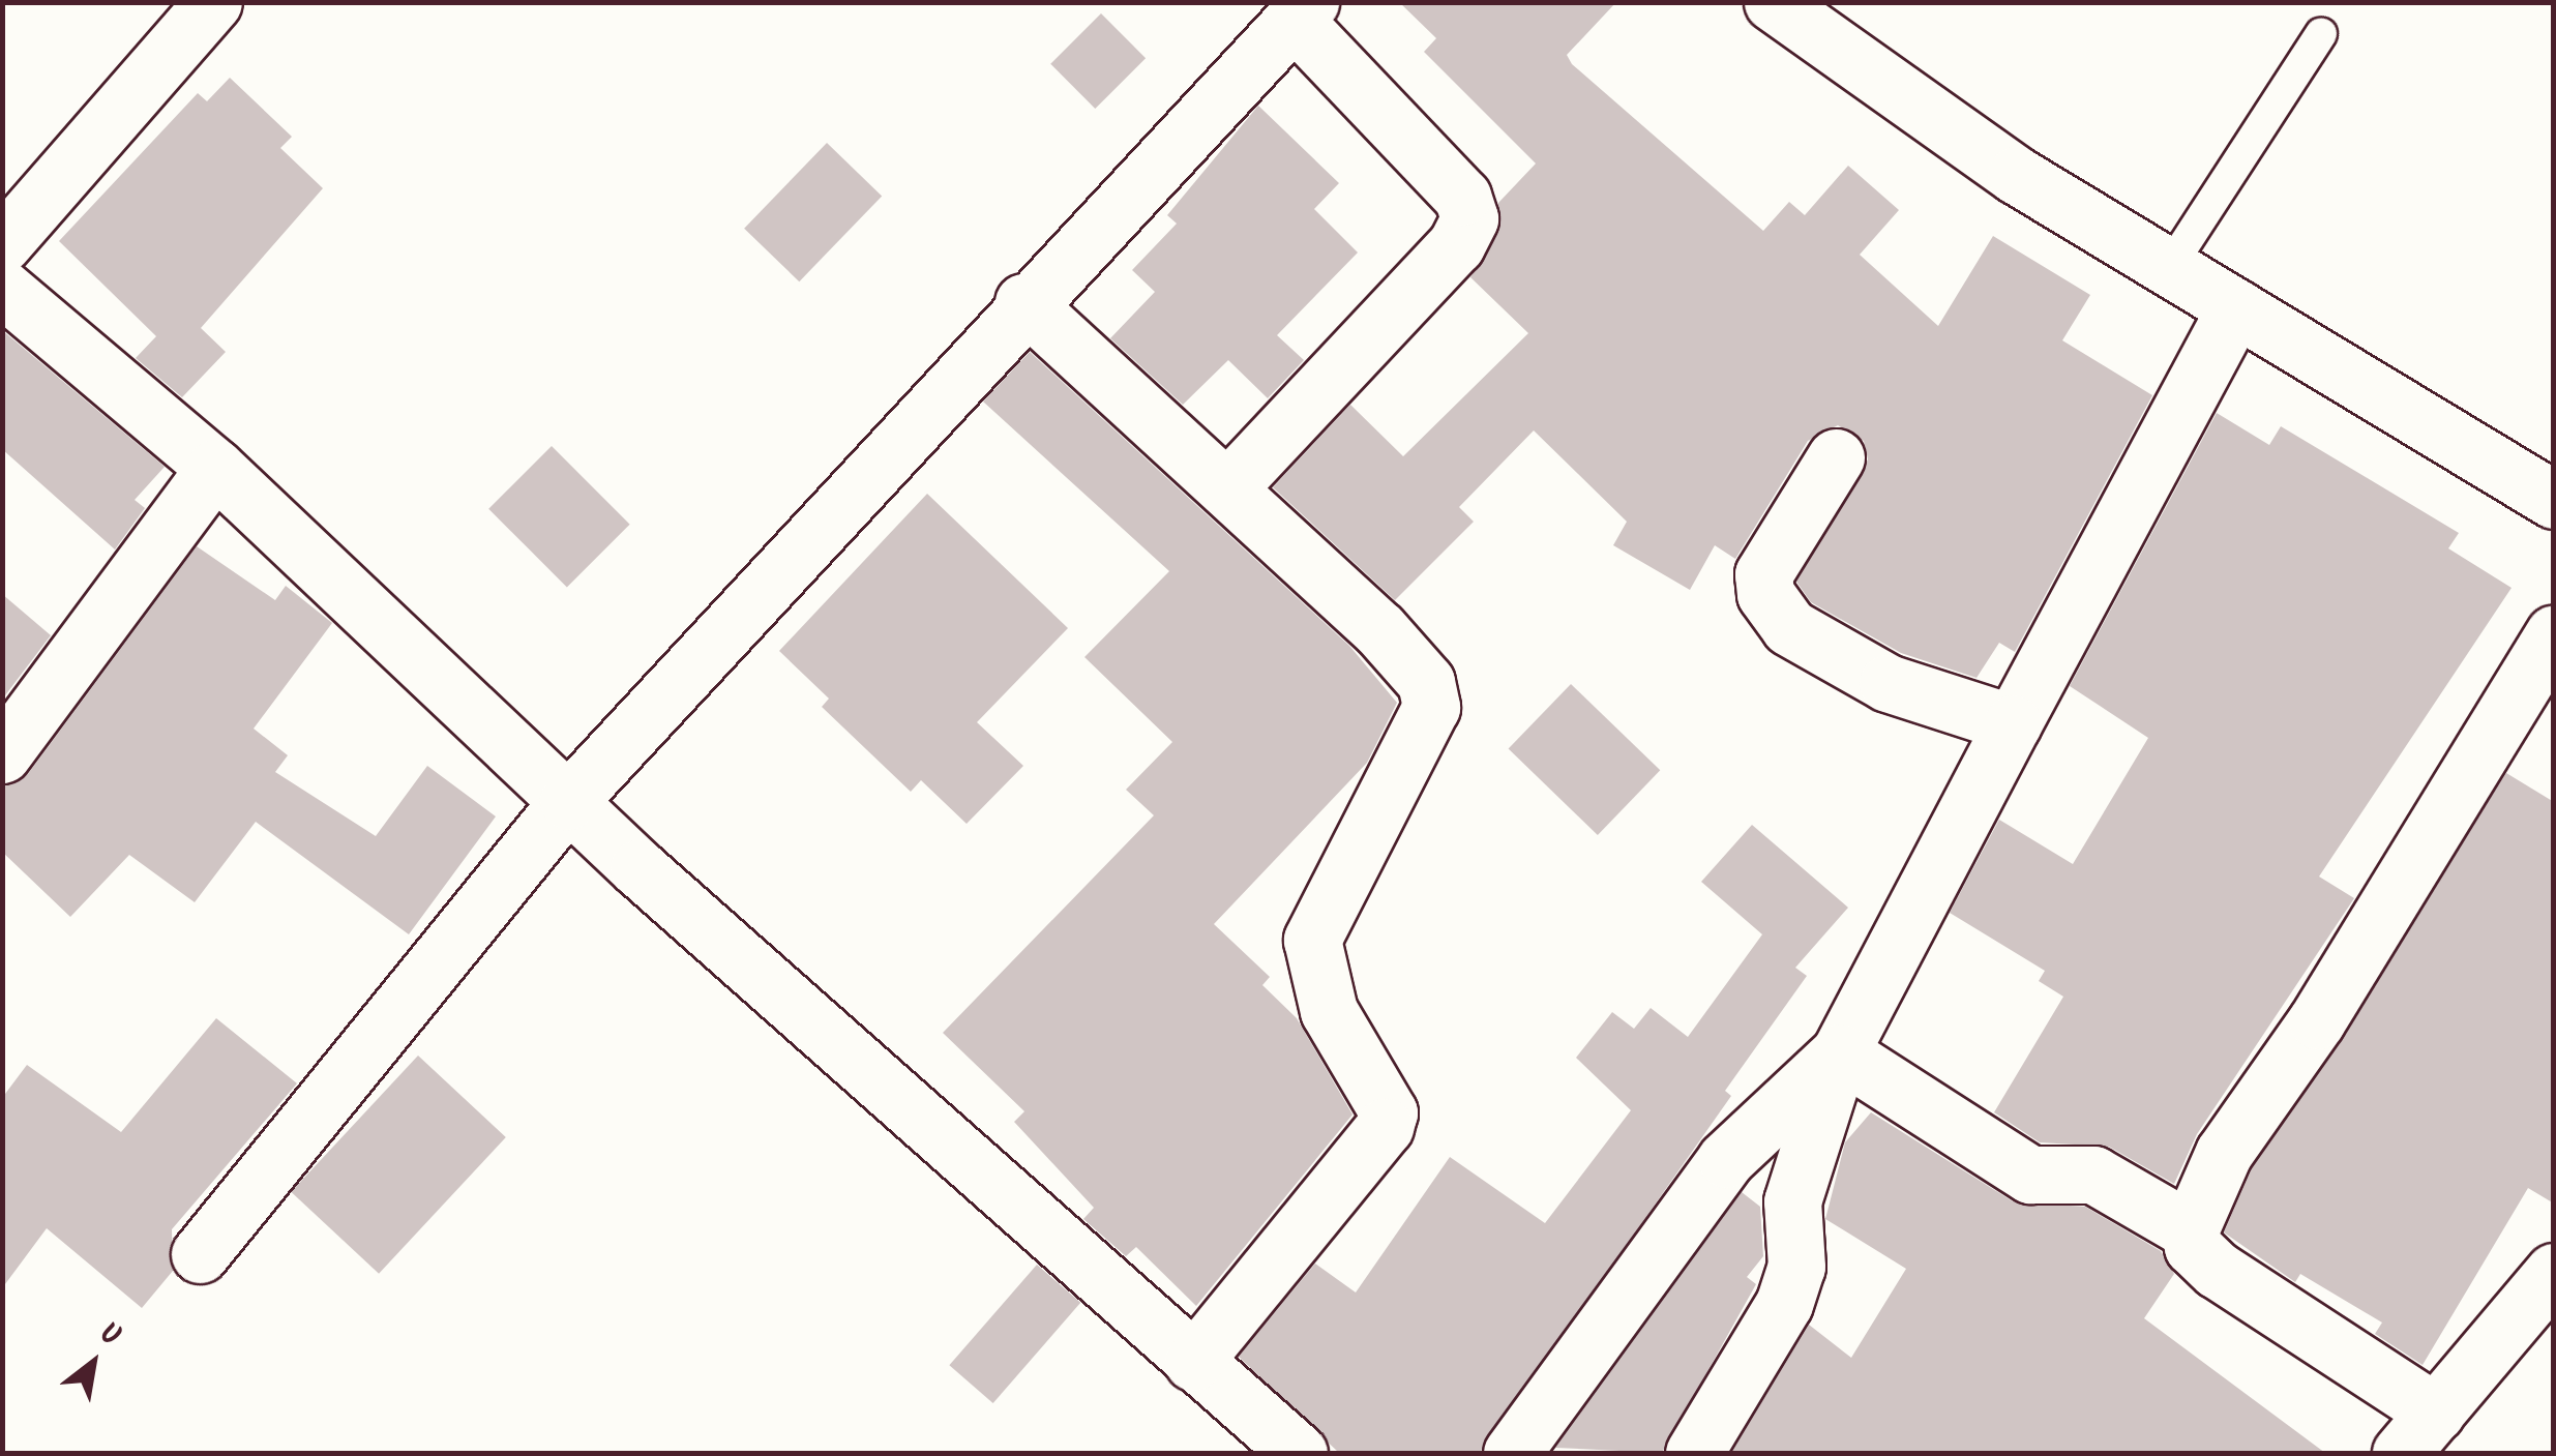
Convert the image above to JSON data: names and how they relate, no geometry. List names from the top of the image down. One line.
{"north":"top right"}
